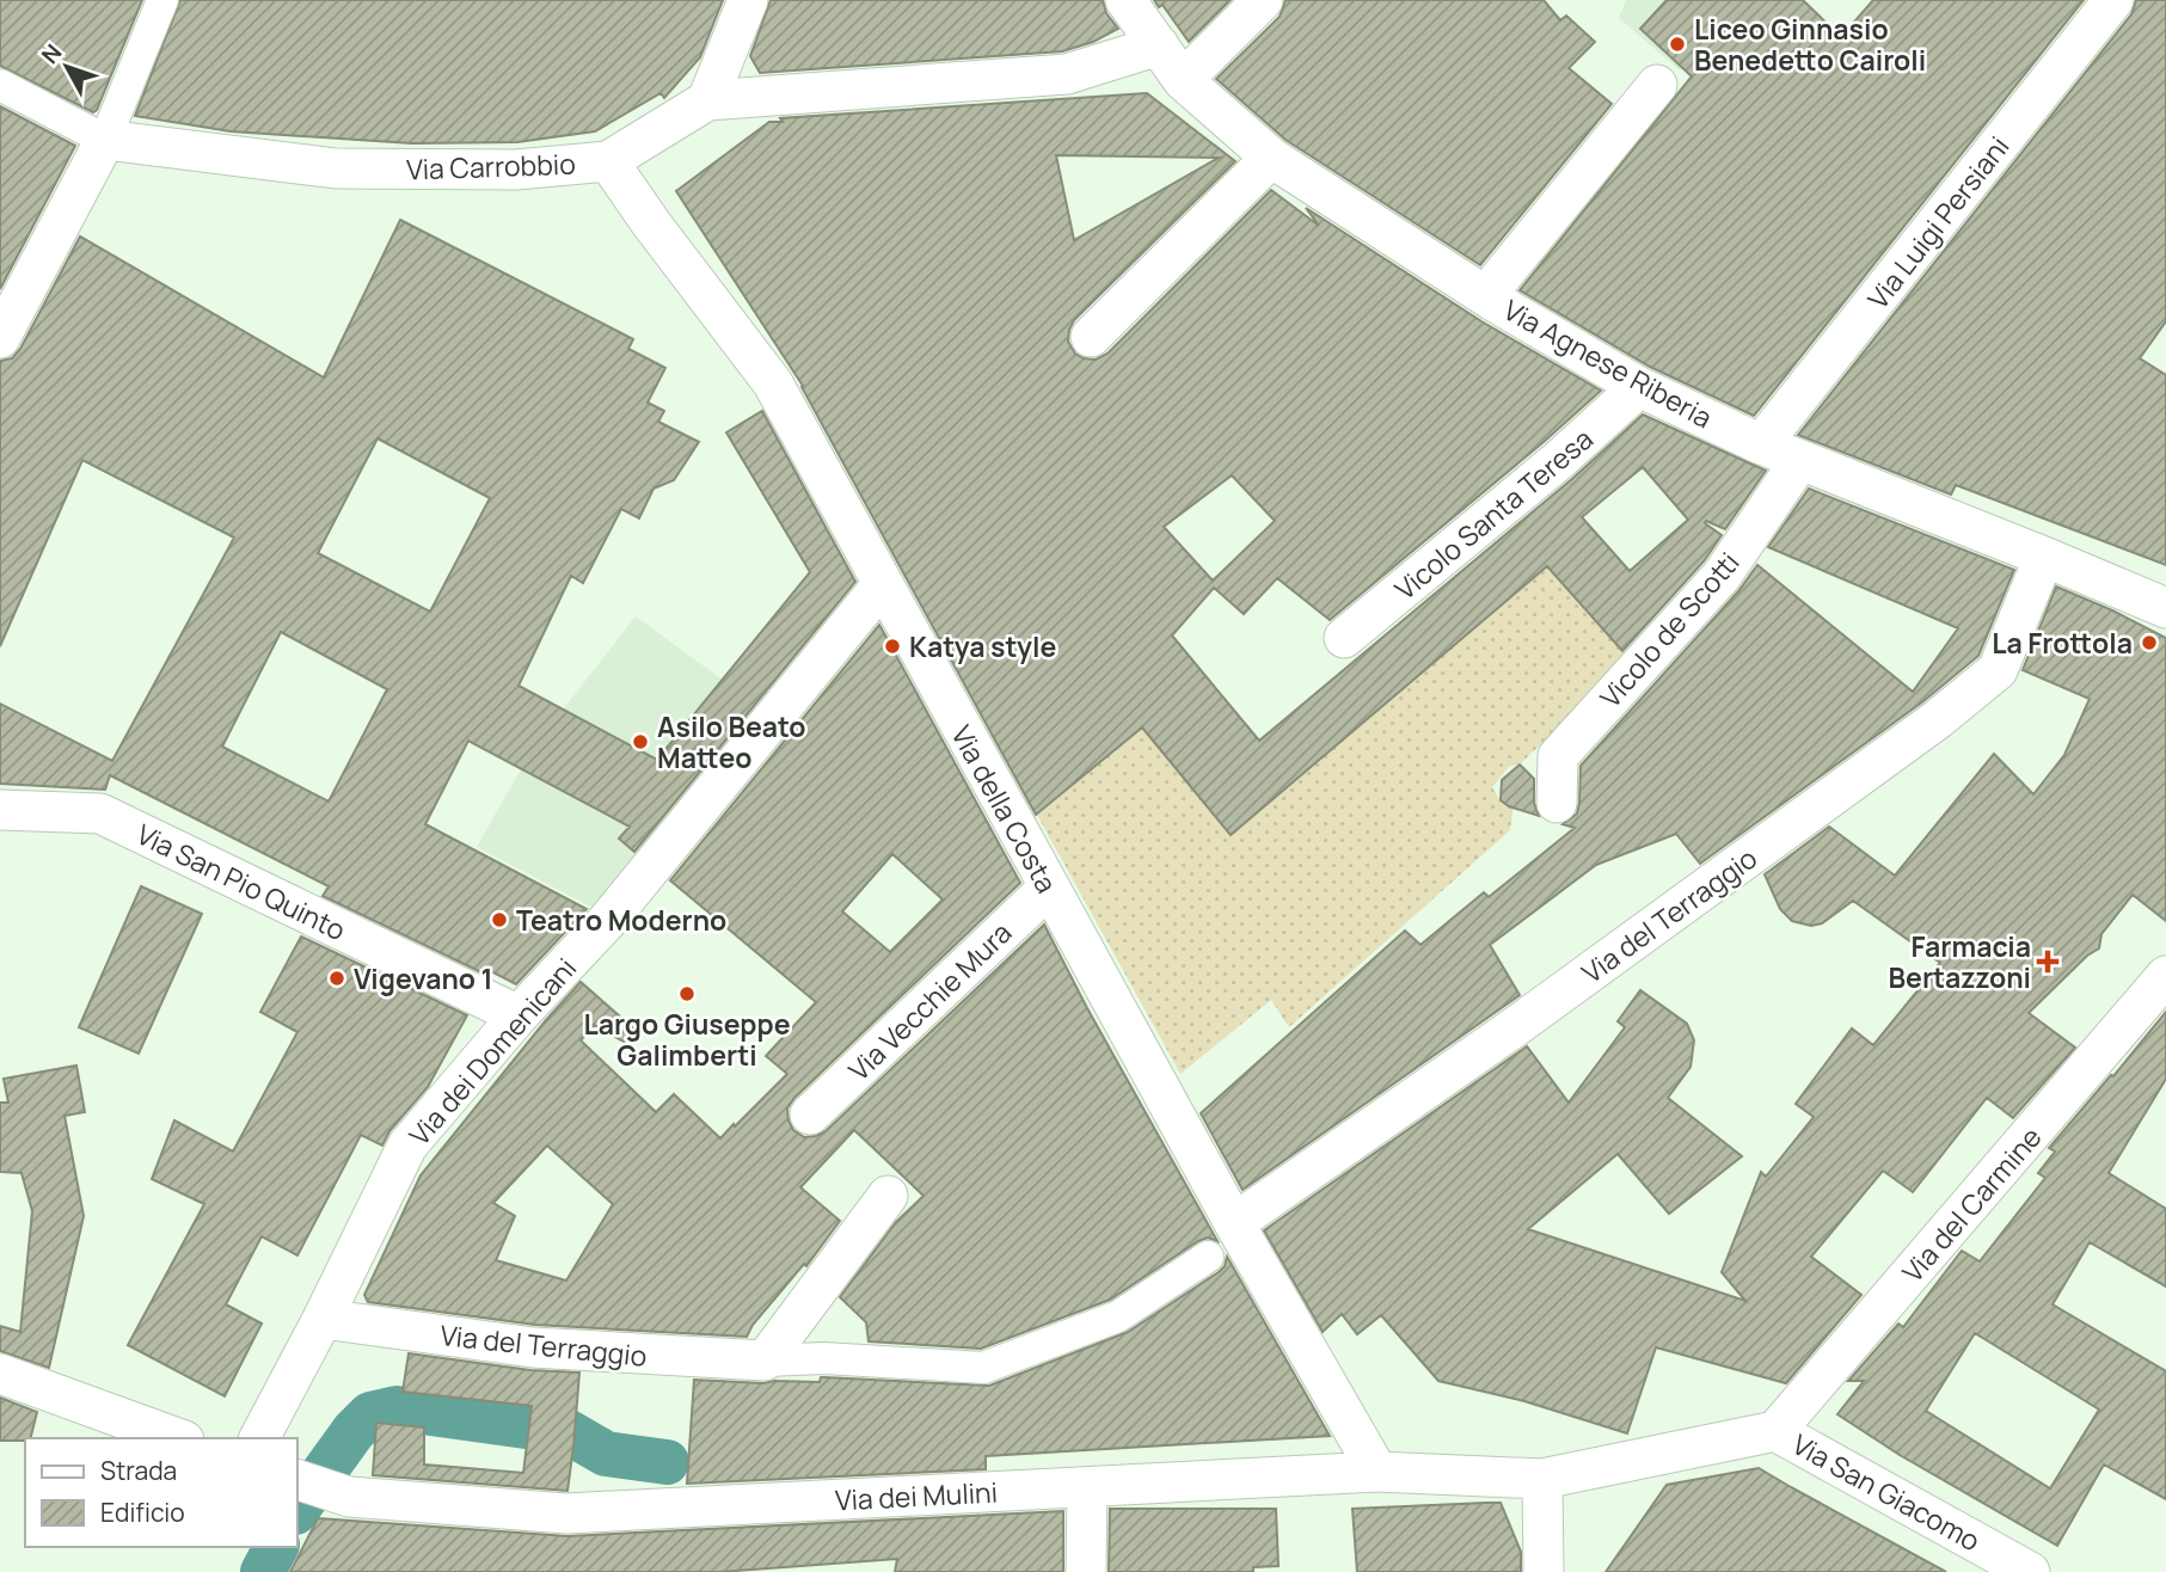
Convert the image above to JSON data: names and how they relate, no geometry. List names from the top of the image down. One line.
{"streets":{"street":["Via Carrobbio","Via Luigi Persiani","Via Agnese Riberia","Vicolo Santa Teresa","Vicolo de Scotti","Via della Costa","Via San Pio Quinto","Via del Terraggio","Via Vecchie Mura","Via dei Domenicani","Via del Carmine","Via San Giacomo","Via dei Mulini"]},"crossings":[["Via Carrobbio","Via Agnese Riberia"],["Via Carrobbio","Via della Costa"],["Via Luigi Persiani","Via Agnese Riberia"],["Via Agnese Riberia","Vicolo Santa Teresa"],["Via Agnese Riberia","Vicolo de Scotti"],["Via Agnese Riberia","Via del Terraggio"],["Via della Costa","Via del Terraggio"],["Via della Costa","Via Vecchie Mura"],["Via della Costa","Via dei Domenicani"],["Via della Costa","Via dei Mulini"],["Via San Pio Quinto","Via dei Domenicani"],["Via del Terraggio","Via dei Domenicani"],["Via del Carmine","Via San Giacomo"],["Via San Giacomo","Via dei Mulini"]],"places":{"other":["Liceo Ginnasio Benedetto Cairoli","La Frottola","Katya style","Asilo Beato Matteo","Teatro Moderno","Vigevano 1","Largo Giuseppe Galimberti"],"health":["Farmacia Bertazzoni"]},"legend":["Strada","Edificio"],"north":"top left"}
